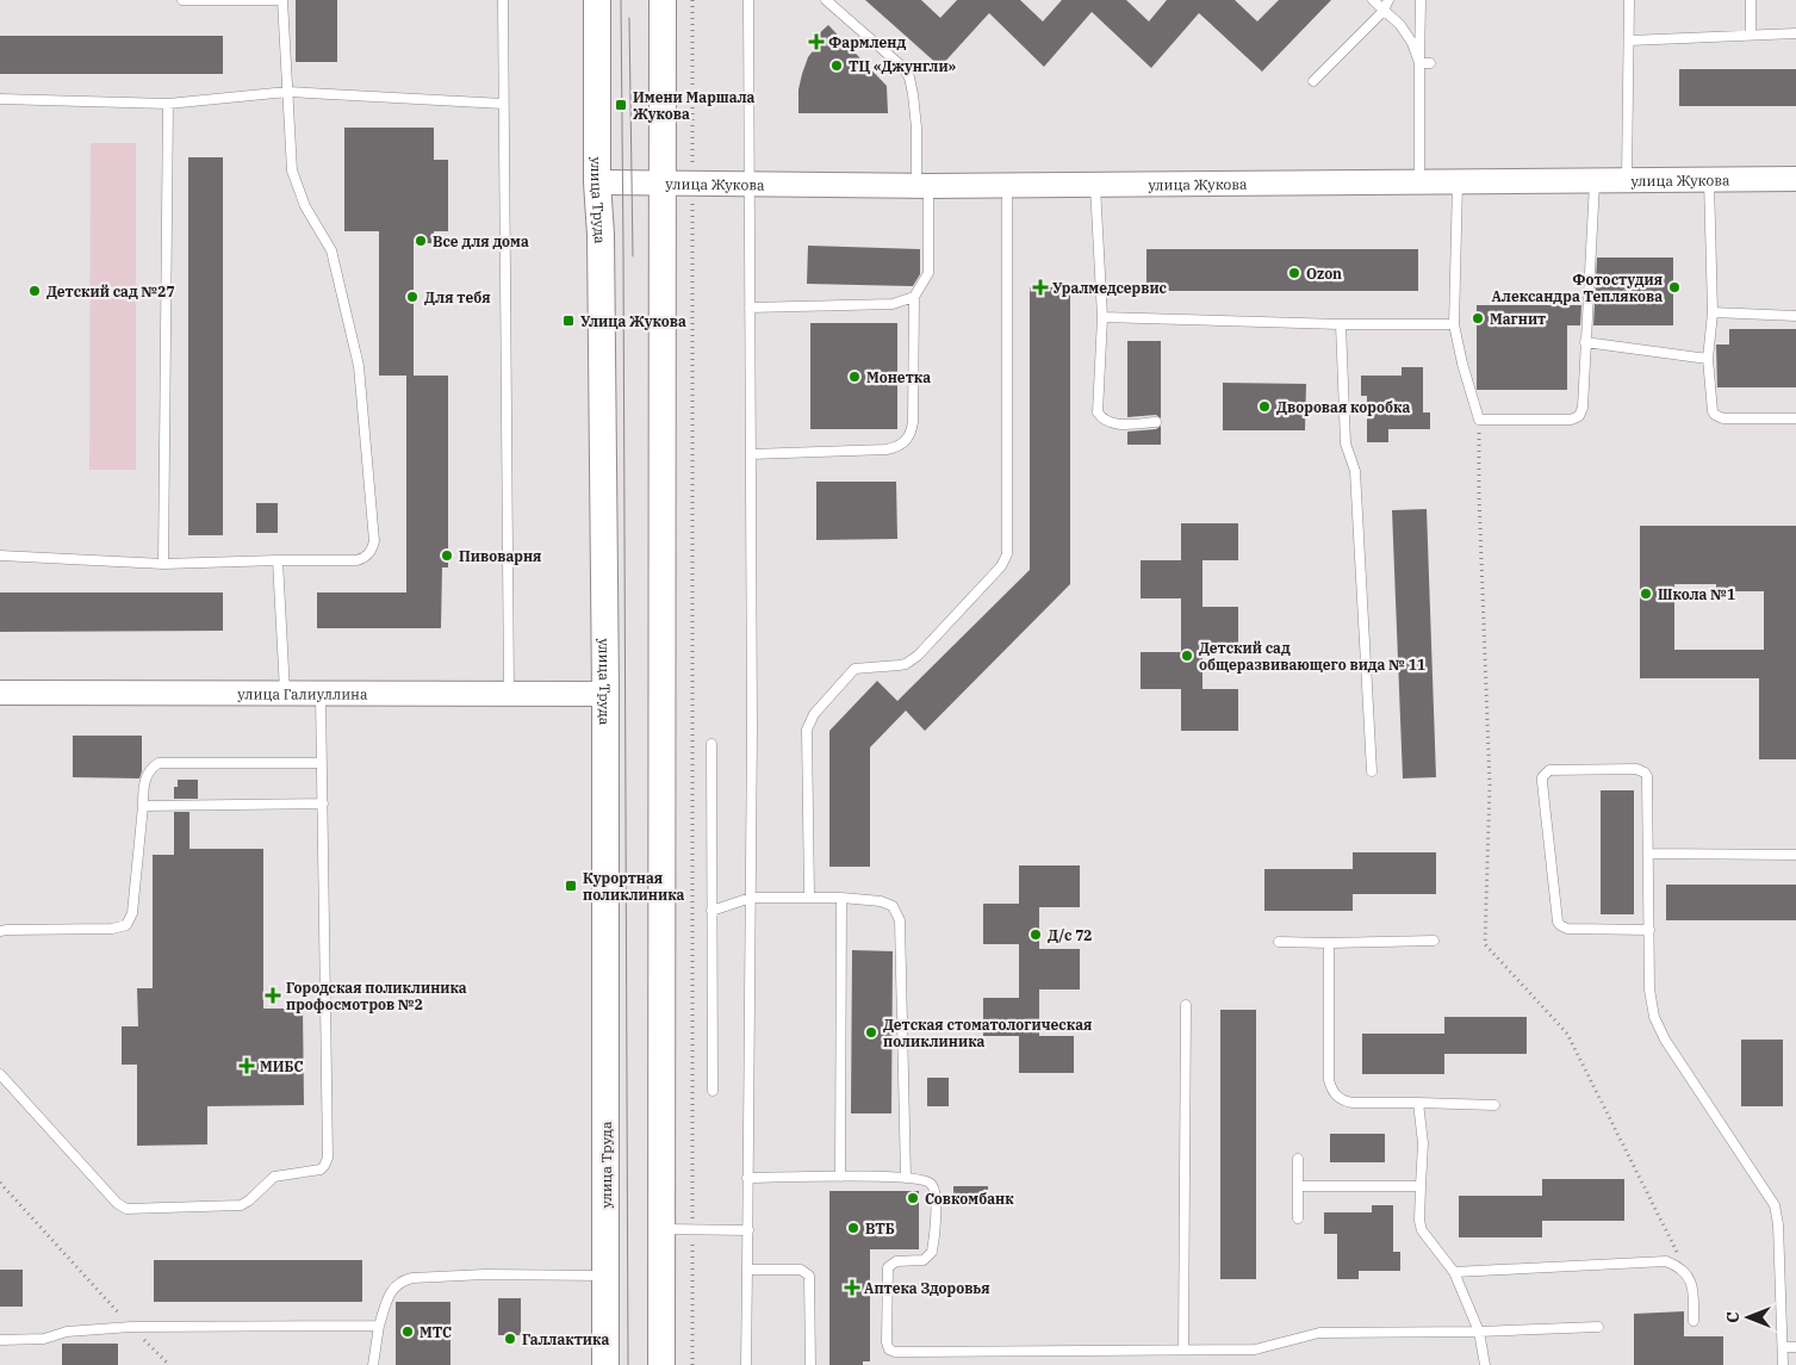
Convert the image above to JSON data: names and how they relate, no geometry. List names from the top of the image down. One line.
{"streets":{"main road":["улица Труда"],"street":["улица Жукова","улица Галиуллина"]},"crossings":[["улица Жукова","улица Труда"],["улица Труда","улица Галиуллина"]],"places":{"health":["Фармленд","Уралмедсервис","Городская поликлиника профосмотров №2","МИБС","Аптека Здоровья"],"other":["ТЦ «Джунгли»","Все для дома","Ozon","Фотостудия Александра Теплякова","Детский сад №27","Для тебя","Магнит","Монетка","Дворовая коробка","Пивоварня","Школа №1","Детский сад общеразвивающего вида № 11","Д/с 72","Детская стоматологическая поликлиника","Совкомбанк","ВТБ","МТС","Галлактика"],"transit":["Имени Маршала Жукова","Улица Жукова","Курортная поликлиника"]},"north":"left"}
